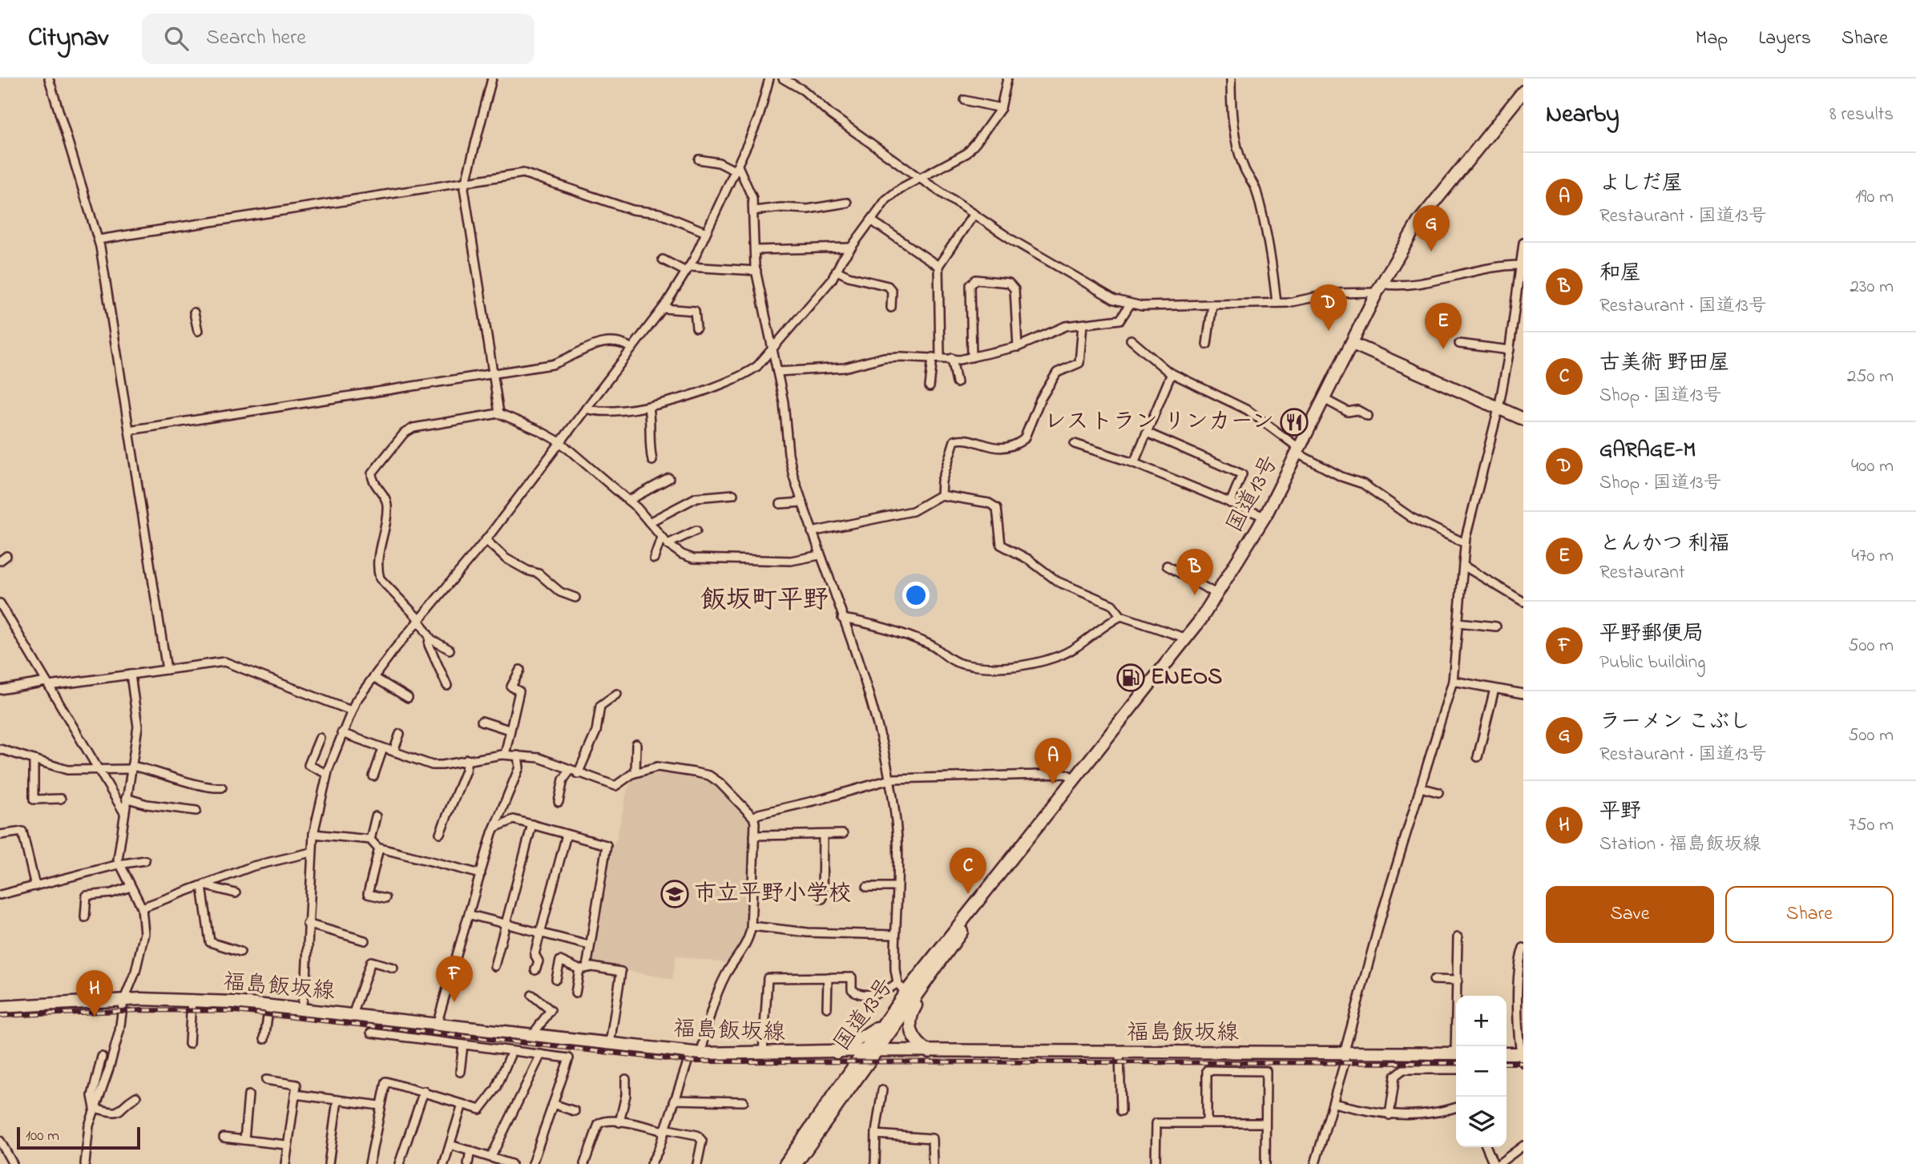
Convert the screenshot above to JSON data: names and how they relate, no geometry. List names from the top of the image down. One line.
{"streets":{"main road":["国道13号","福島飯坂線"]},"crossings":[["国道13号","福島飯坂線"]],"districts":["飯坂町平野"],"places":{"restaurant":["レストラン リンカーン"],"fuel station":["ENEOS"],"school or university":["市立平野小学校"]},"scale_bar":"100 m","page":{"header":"Citynav","search":"Search here","nav":["Map","Layers","Share"],"heading":["Nearby","8 results"],"list":[{"mark":"A","name":"よしだ屋","note":"Restaurant · 国道13号","value":"190 m"},{"mark":"B","name":"和屋","note":"Restaurant · 国道13号","value":"230 m"},{"mark":"C","name":"古美術 野田屋","note":"Shop · 国道13号","value":"250 m"},{"mark":"D","name":"GARAGE-M","note":"Shop · 国道13号","value":"400 m"},{"mark":"E","name":"とんかつ 利福","note":"Restaurant","value":"470 m"},{"mark":"F","name":"平野郵便局","note":"Public building","value":"500 m"},{"mark":"G","name":"ラーメン こぶし","note":"Restaurant · 国道13号","value":"500 m"},{"mark":"H","name":"平野","note":"Station · 福島飯坂線","value":"750 m"}],"pins":["G","D","E","B","A","C","F","H"],"buttons":["Save","Share"],"map_buttons":["+","−"],"scale":"100 m"}}
